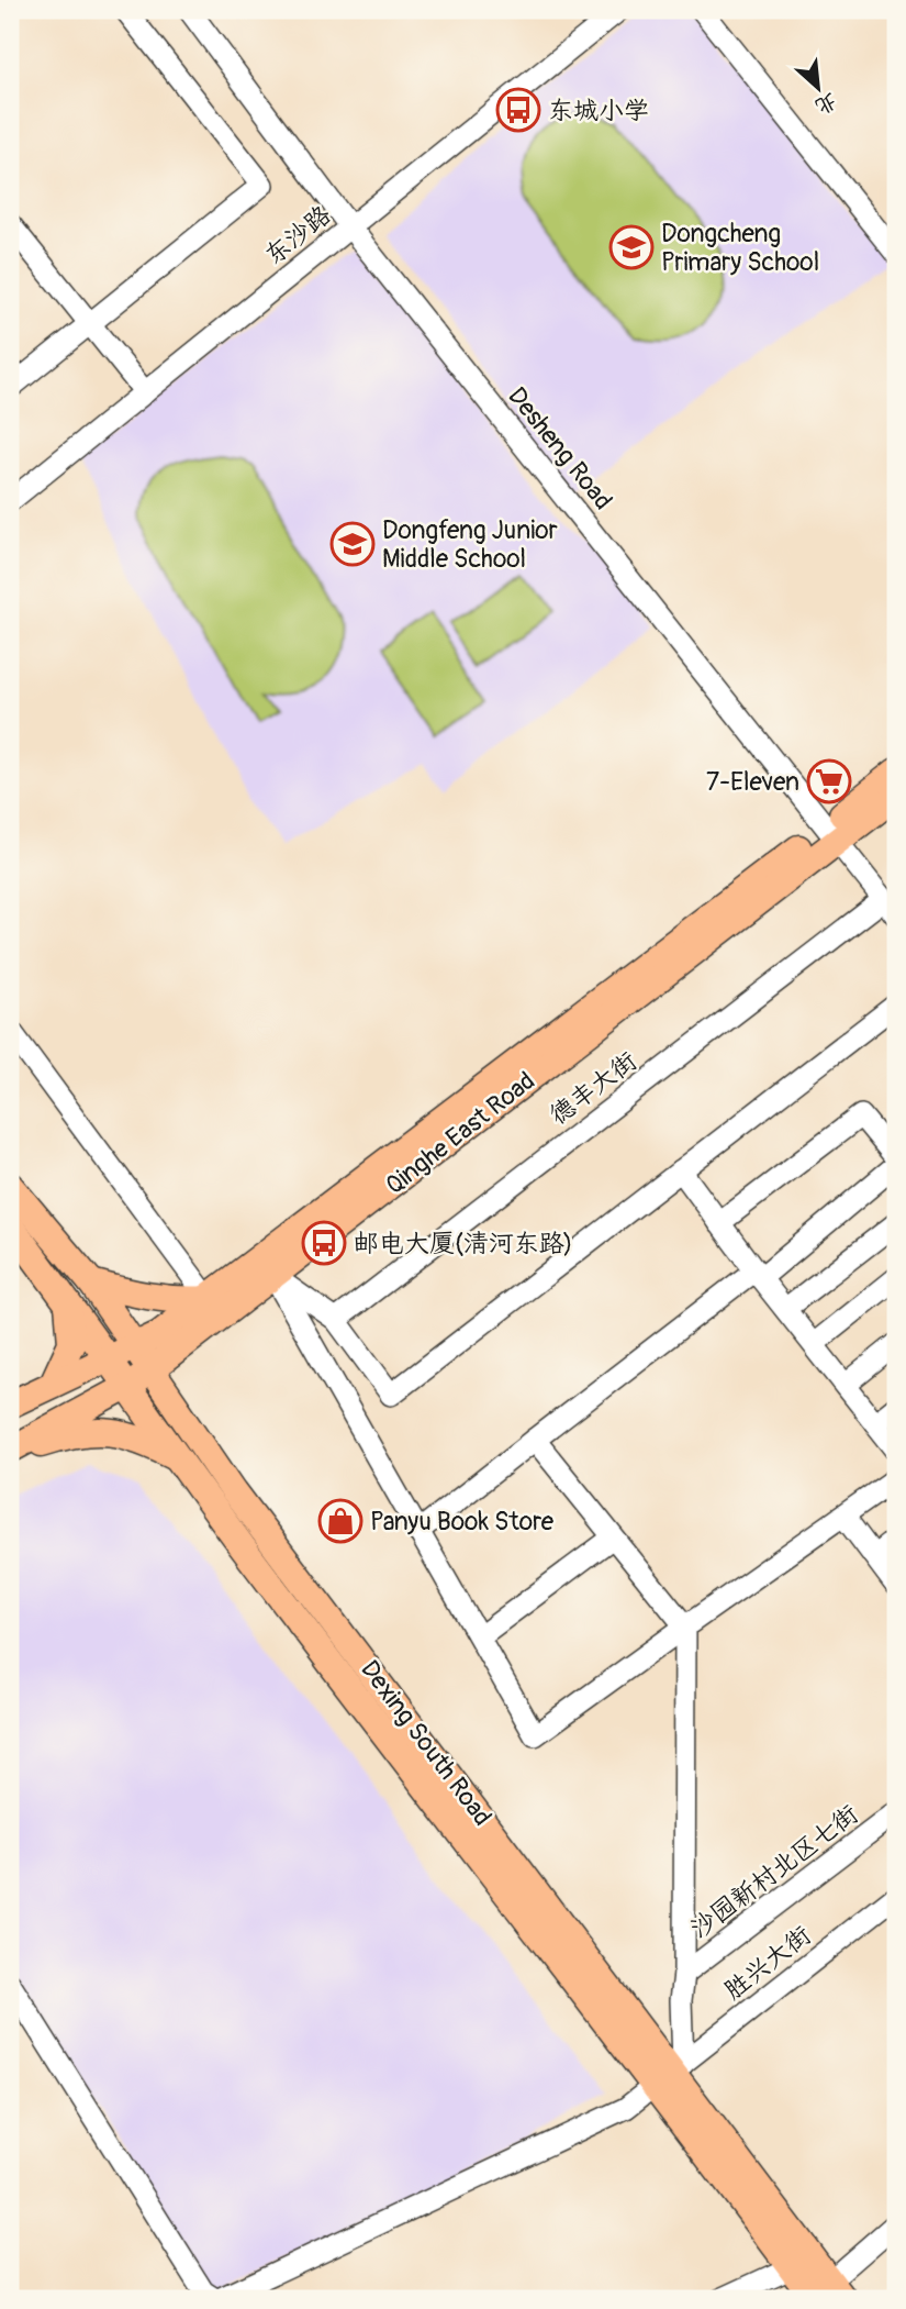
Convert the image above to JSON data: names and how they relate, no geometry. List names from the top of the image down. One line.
{"streets":{"main road":["Qinghe East Road","Dexing South Road"],"street":["东沙路","Desheng Road","德丰大街","沙园新村北区七街","胜兴大街"]},"crossings":[["东沙路","Desheng Road"],["Desheng Road","德丰大街"],["Desheng Road","Qinghe East Road"],["Qinghe East Road","Dexing South Road"],["Dexing South Road","胜兴大街"]],"places":{"bus stop":["东城小学","邮电大厦(清河东路)"],"school or university":["Dongcheng Primary School","Dongfeng Junior Middle School"],"supermarket":["7-Eleven"],"shop":["Panyu Book Store"]},"north":"bottom right"}
